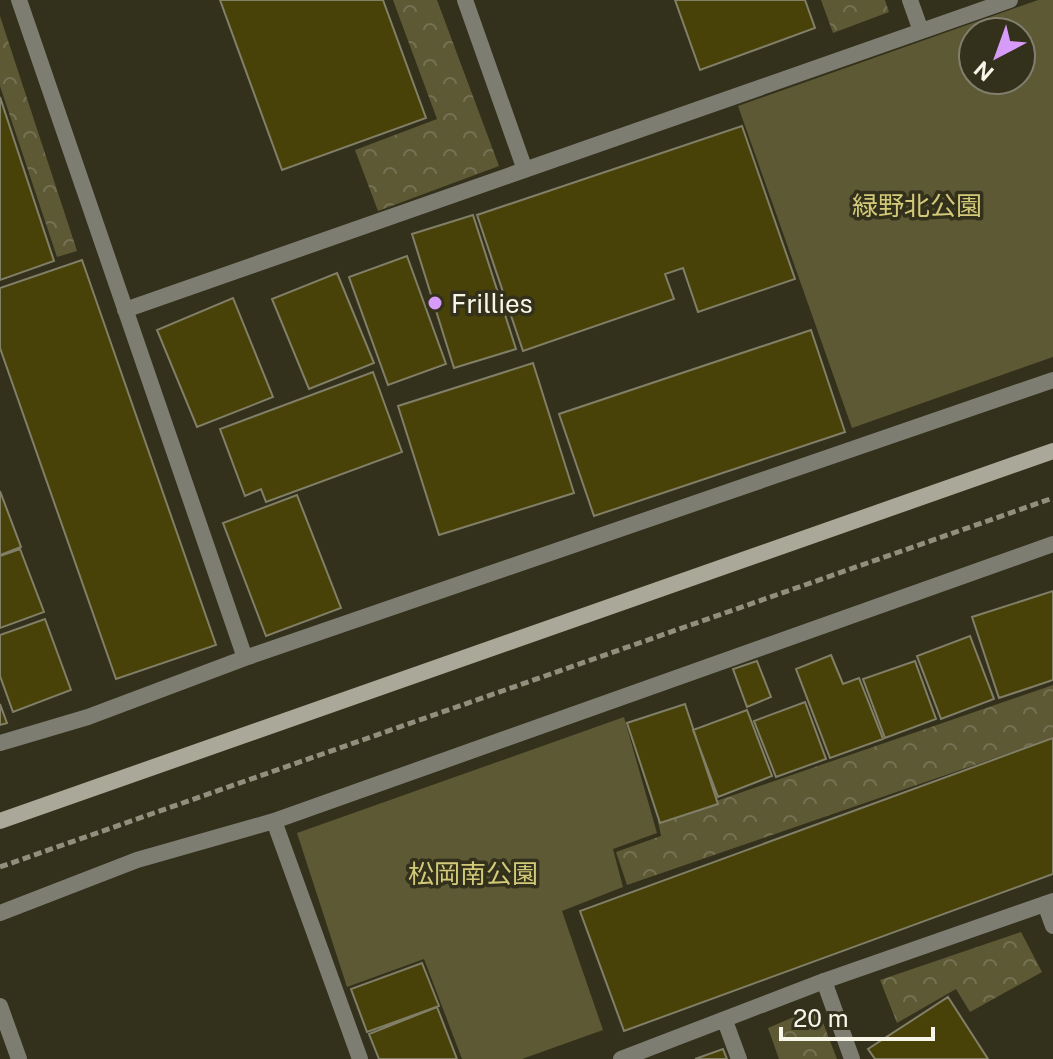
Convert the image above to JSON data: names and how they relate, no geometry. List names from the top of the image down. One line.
{"parks":["緑野北公園","松岡南公園"],"places":["Frillies"],"scale_bar":"20 m","north":"bottom left"}
